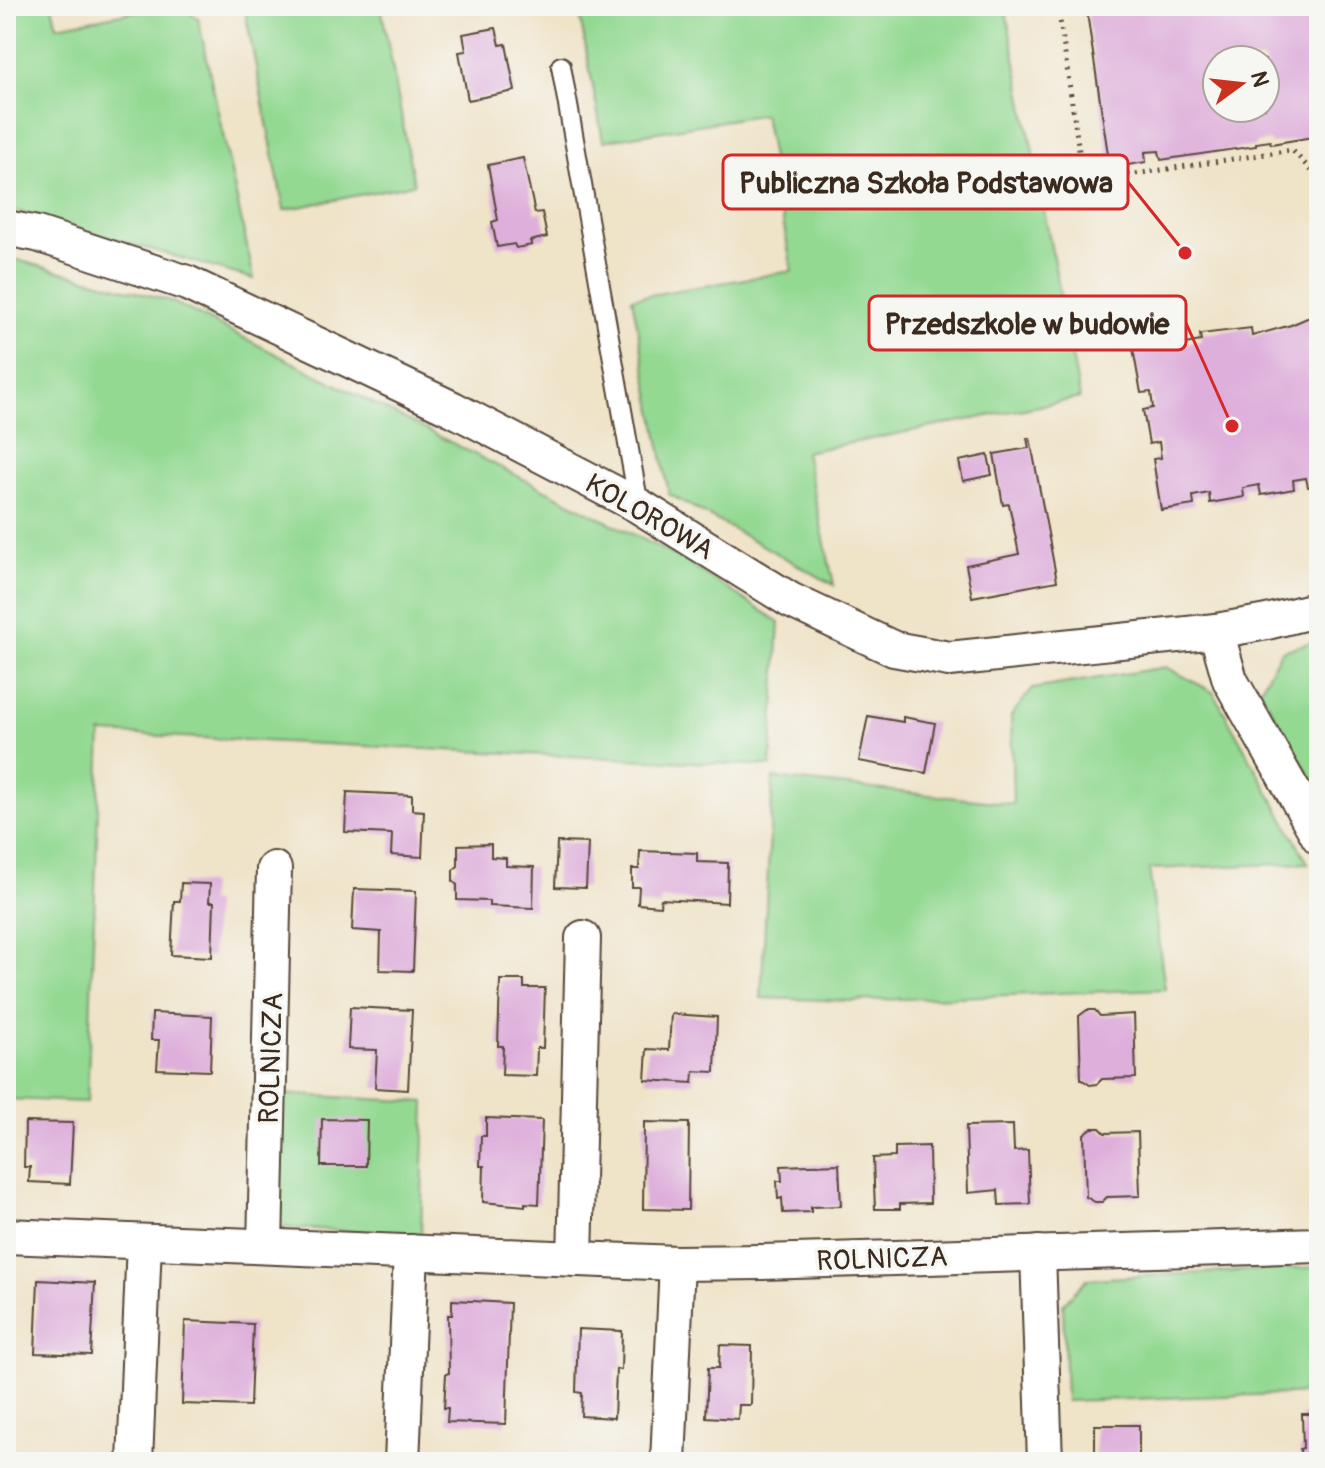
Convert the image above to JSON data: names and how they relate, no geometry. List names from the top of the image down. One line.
{"streets":{"street":["KOLOROWA","ROLNICZA"]},"places":["Publiczna Szkoła Podstawowa","Przedszkole w budowie"],"north":"right"}
